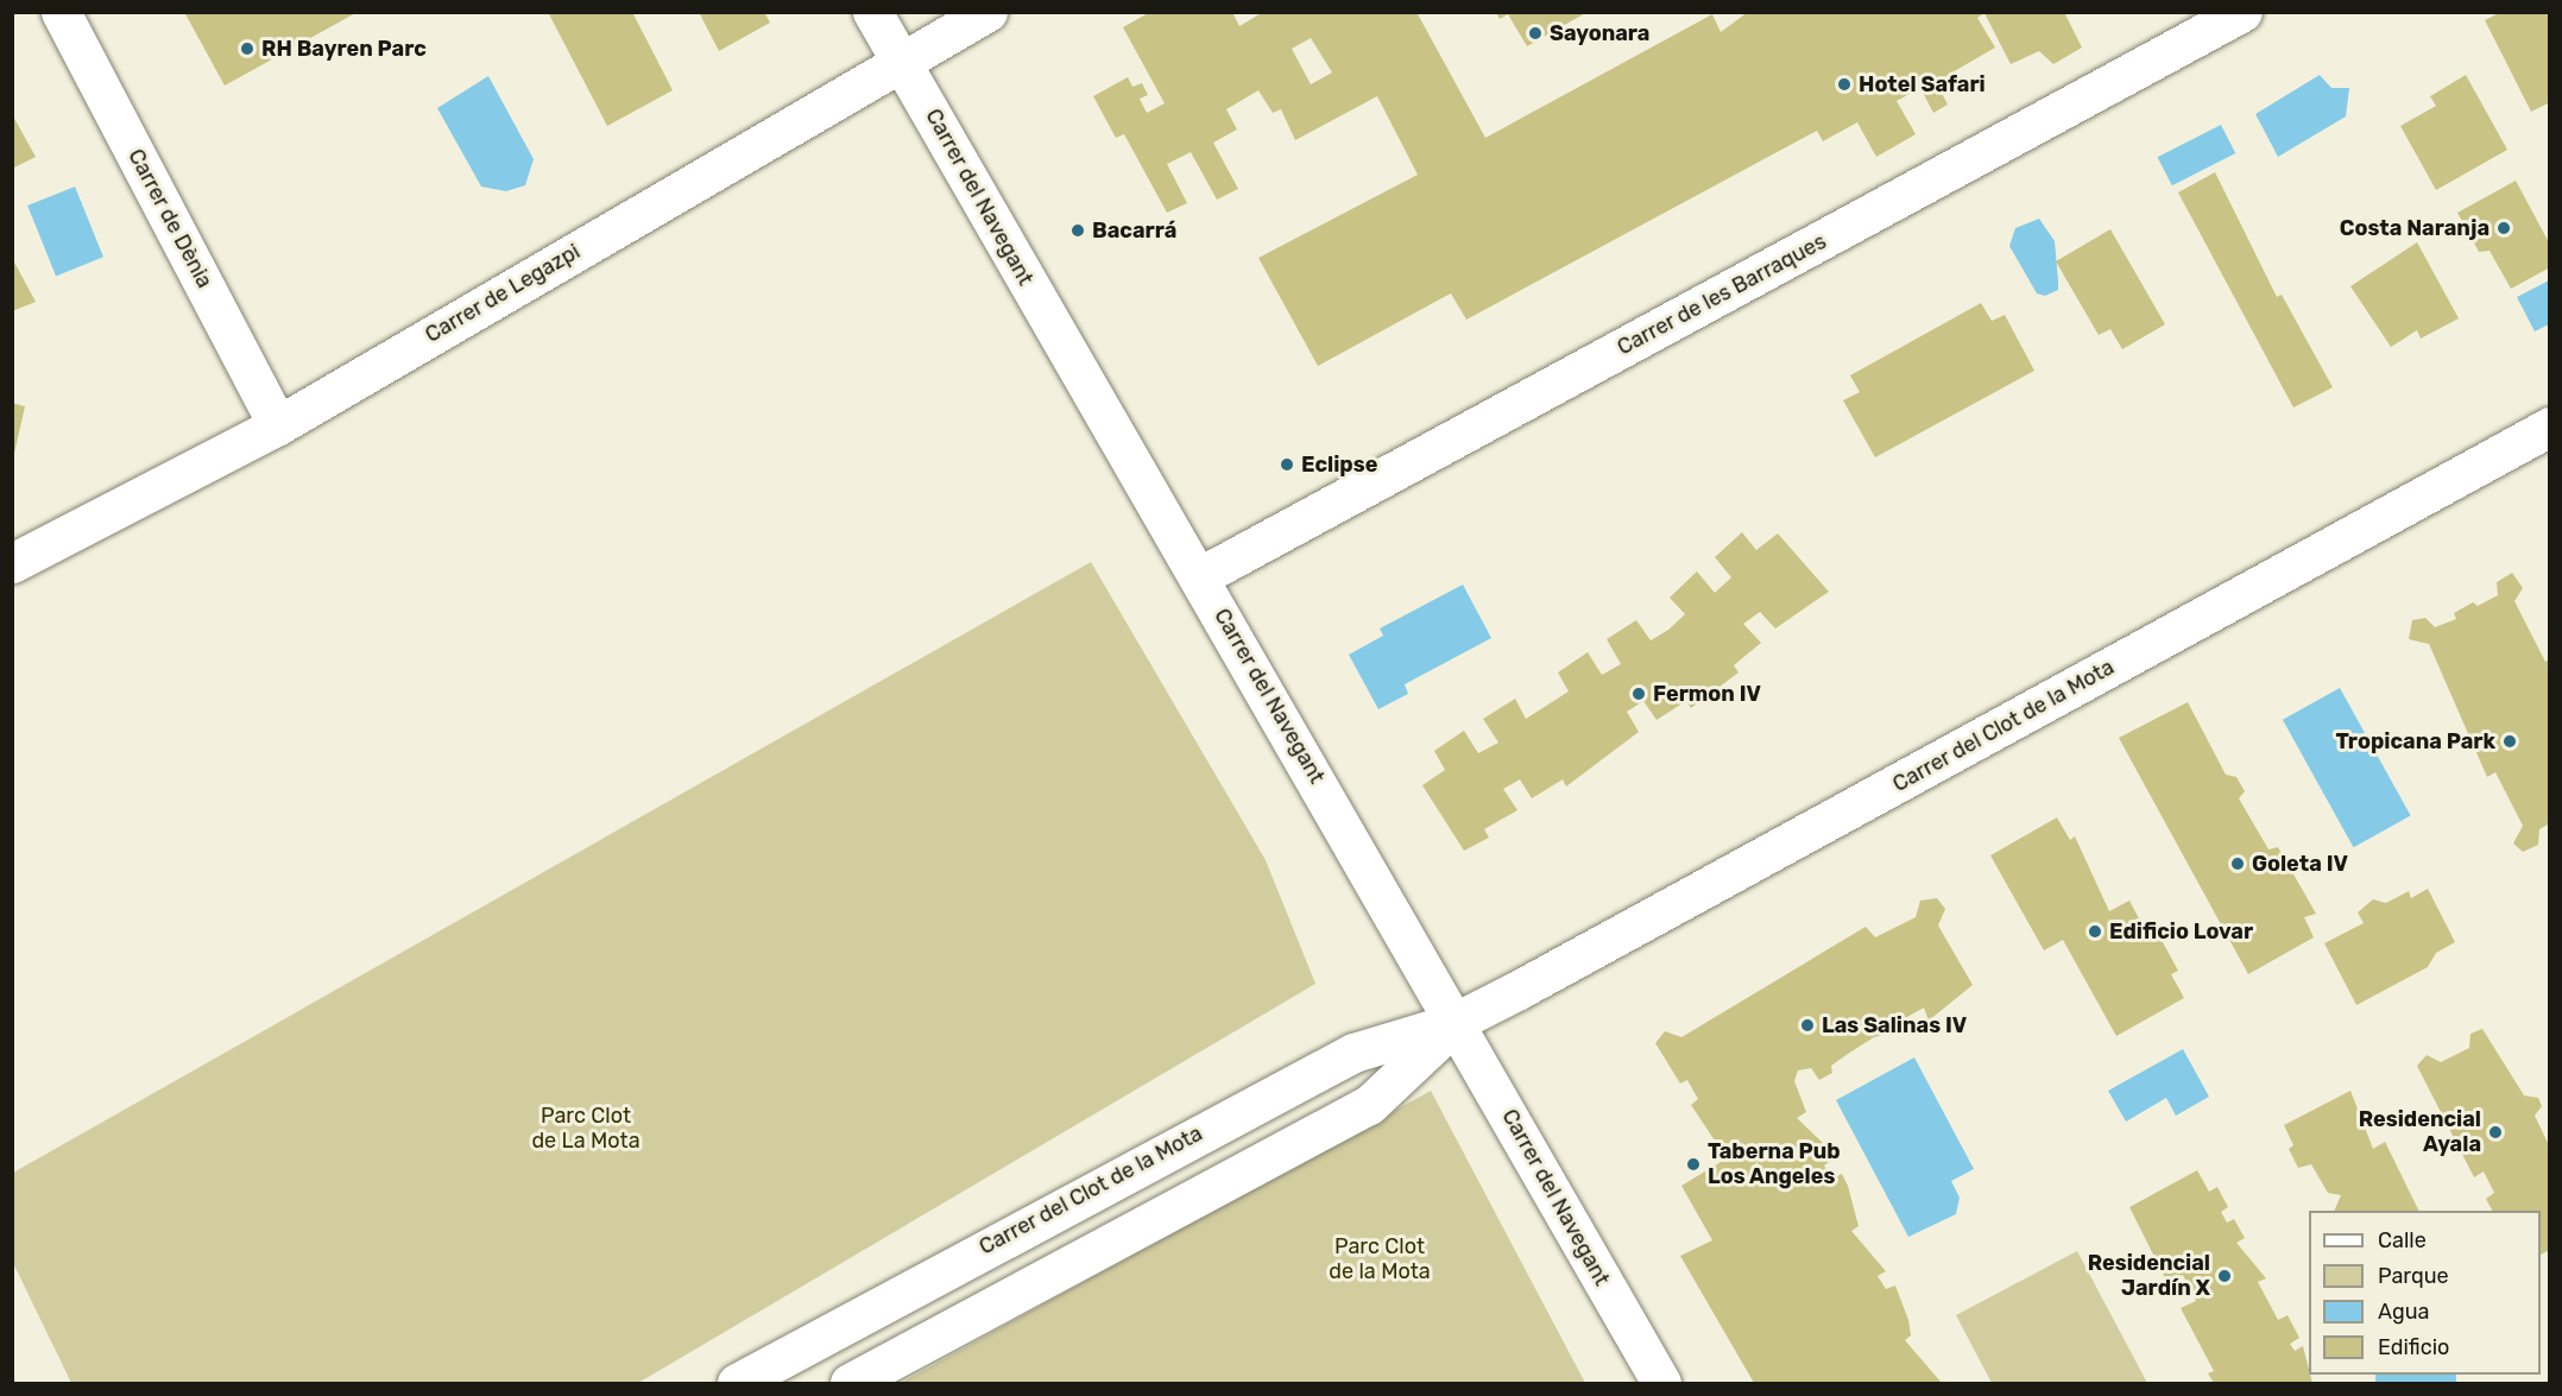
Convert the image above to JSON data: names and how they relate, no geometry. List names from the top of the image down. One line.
{"streets":{"street":["Carrer del Navegant","Carrer de Dènia","Carrer de Legazpi","Carrer de les Barraques","Carrer del Clot de la Mota"]},"crossings":[["Carrer del Navegant","Carrer de Legazpi"],["Carrer del Navegant","Carrer de les Barraques"],["Carrer del Navegant","Carrer del Clot de la Mota"],["Carrer de Dènia","Carrer de Legazpi"]],"parks":["Parc Clot de La Mota","Parc Clot de la Mota"],"places":["Sayonara","RH Bayren Parc","Hotel Safari","Costa Naranja","Bacarrá","Eclipse","Fermon IV","Tropicana Park","Goleta IV","Edificio Lovar","Las Salinas IV","Residencial Ayala","Taberna Pub Los Angeles","Residencial Jardín X"],"legend":["Calle","Parque","Agua","Edificio"]}
